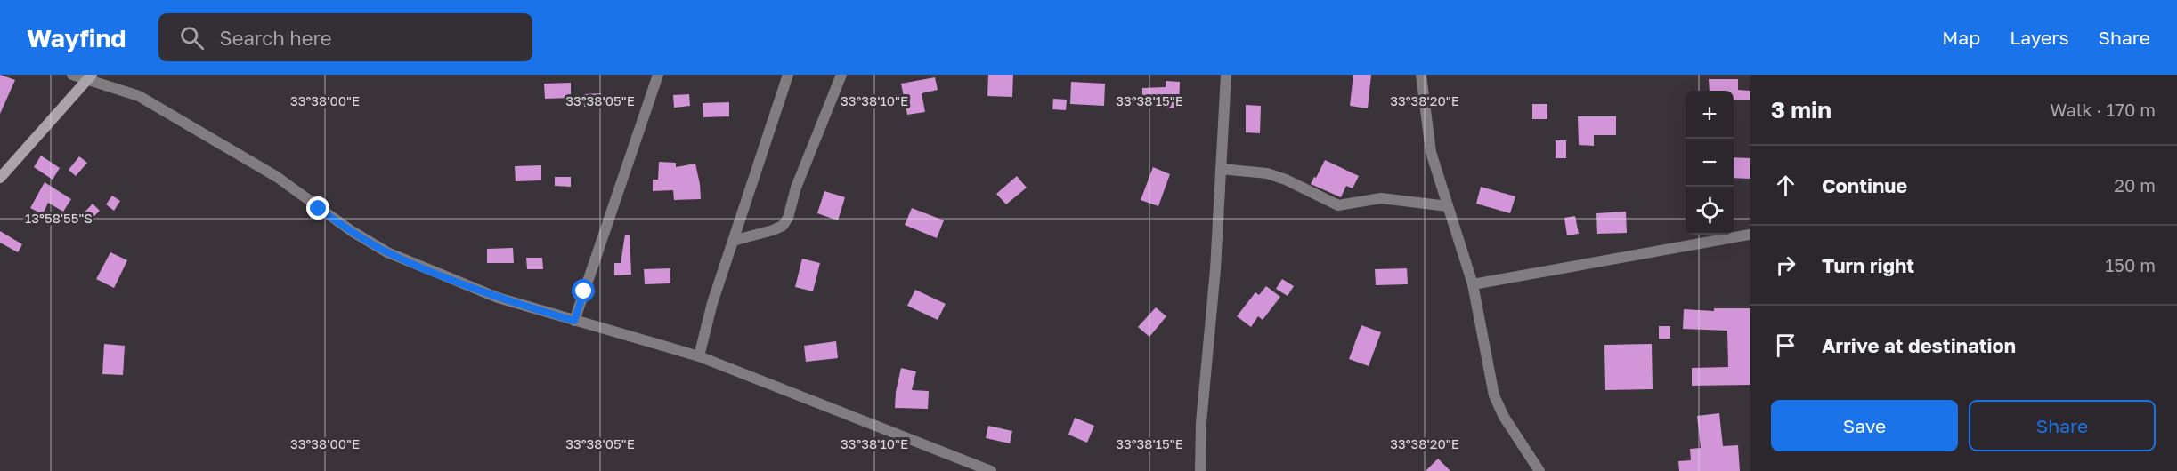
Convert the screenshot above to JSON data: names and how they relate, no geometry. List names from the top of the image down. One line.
{"page":{"header":"Wayfind","search":"Search here","nav":["Map","Layers","Share"],"heading":["3 min","Walk · 170 m"],"map_buttons":["+","−"],"list":[["Continue","20 m"],["Turn right","150 m"],"Arrive at destination"],"buttons":["Save","Share"]},"coordinates":["33°38'00\"E","33°38'05\"E","33°38'10\"E","33°38'15\"E","33°38'20\"E","13°58'55\"S"]}
